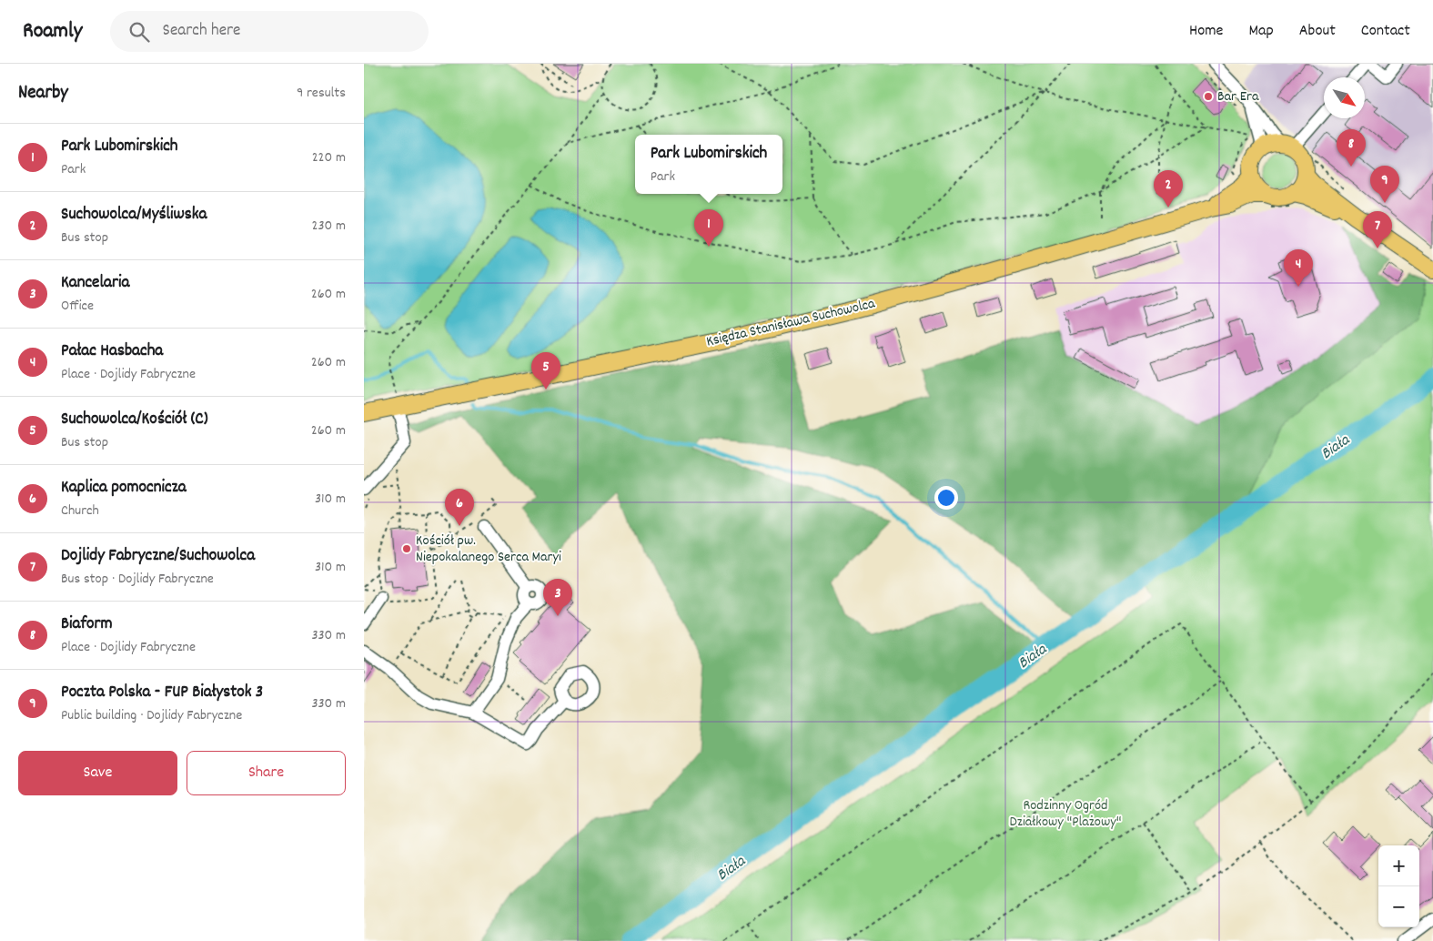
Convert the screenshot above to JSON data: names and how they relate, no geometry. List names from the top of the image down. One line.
{"streets":{"highway":["Księdza Stanisława Suchowolca"]},"water":["Biała"],"parks":["Rodzinny Ogród Działkowy \"Plażowy\""],"places":["Bar Era","Kościół pw. Niepokalanego Serca Maryi"],"north":"bottom right","page":{"header":"Roamly","search":"Search here","nav":["Home","Map","About","Contact"],"heading":["Nearby","9 results"],"list":[{"mark":"1","name":"Park Lubomirskich","note":"Park","value":"220 m"},{"mark":"2","name":"Suchowolca/Myśliwska","note":"Bus stop","value":"230 m"},{"mark":"3","name":"Kancelaria","note":"Office","value":"260 m"},{"mark":"4","name":"Pałac Hasbacha","note":"Place · Dojlidy Fabryczne","value":"260 m"},{"mark":"5","name":"Suchowolca/Kościół (C)","note":"Bus stop","value":"260 m"},{"mark":"6","name":"Kaplica pomocnicza","note":"Church","value":"310 m"},{"mark":"7","name":"Dojlidy Fabryczne/Suchowolca","note":"Bus stop · Dojlidy Fabryczne","value":"310 m"},{"mark":"8","name":"Biaform","note":"Place · Dojlidy Fabryczne","value":"330 m"},{"mark":"9","name":"Poczta Polska - FUP Białystok 3","note":"Public building · Dojlidy Fabryczne","value":"330 m"}],"pins":["8","9","2","1","7","4","5","6","3"],"popup":["Park Lubomirskich","Park"],"buttons":["Save","Share"],"map_buttons":["+","−"]}}
